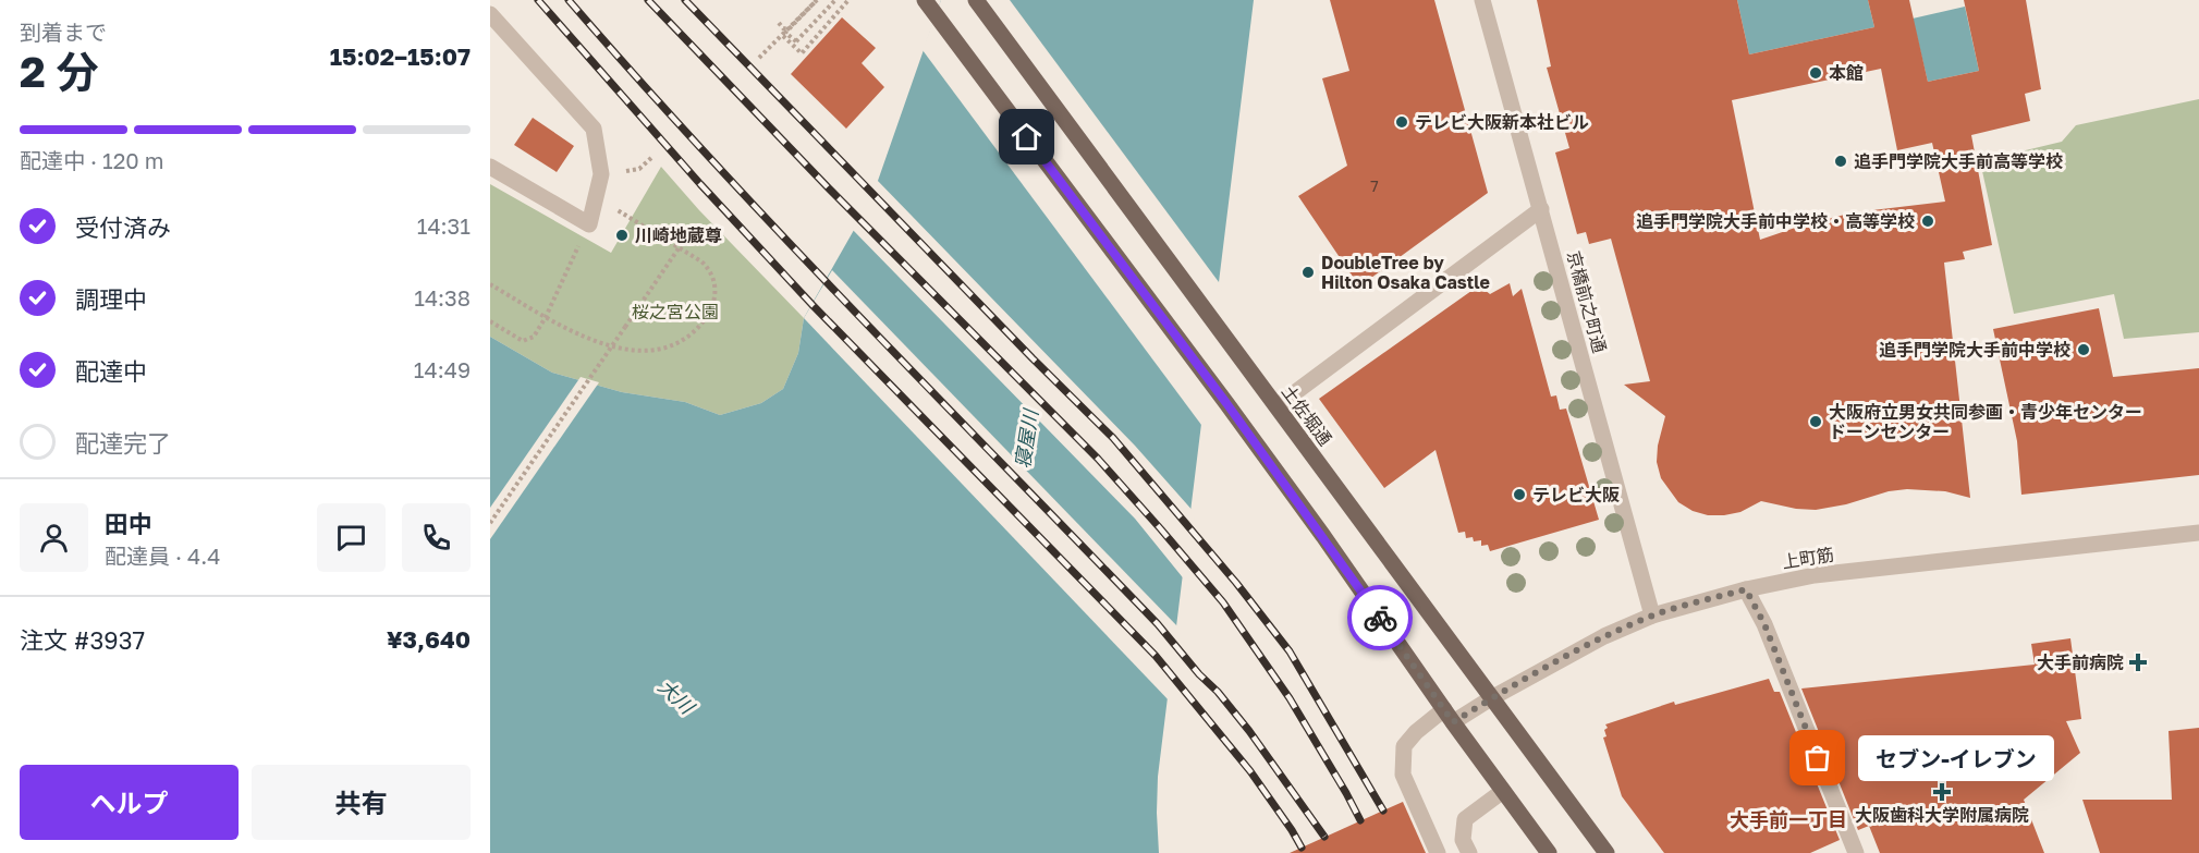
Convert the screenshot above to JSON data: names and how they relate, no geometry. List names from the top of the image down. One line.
{"streets":{"main road":["土佐堀通"],"street":["京橋前之町通","上町筋"]},"crossings":[["京橋前之町通","上町筋"],["土佐堀通","上町筋"]],"districts":["大手前一丁目"],"water":["寝屋川","大川"],"parks":["桜之宮公園"],"places":{"other":["本館","テレビ大阪新本社ビル","追手門学院大手前高等学校","追手門学院大手前中学校・高等学校","川崎地蔵尊","DoubleTree by Hilton Osaka Castle","追手門学院大手前中学校","大阪府立男女共同参画・青少年センター ドーンセンター","テレビ大阪","セブン-イレブン"],"health":["大手前病院","大阪歯科大学附属病院"]},"house_numbers":["7"],"page":{"heading":["2 分","到着まで","15:02–15:07"],"panel":["田中","配達員 · 4.4","注文 #3937","¥3,640"],"bar":"配達中 · 120 m","list":[["受付済み","14:31"],["調理中","14:38"],["配達中","14:49"],"配達完了"],"bubble":"セブン-イレブン","buttons":["ヘルプ","共有"]}}
